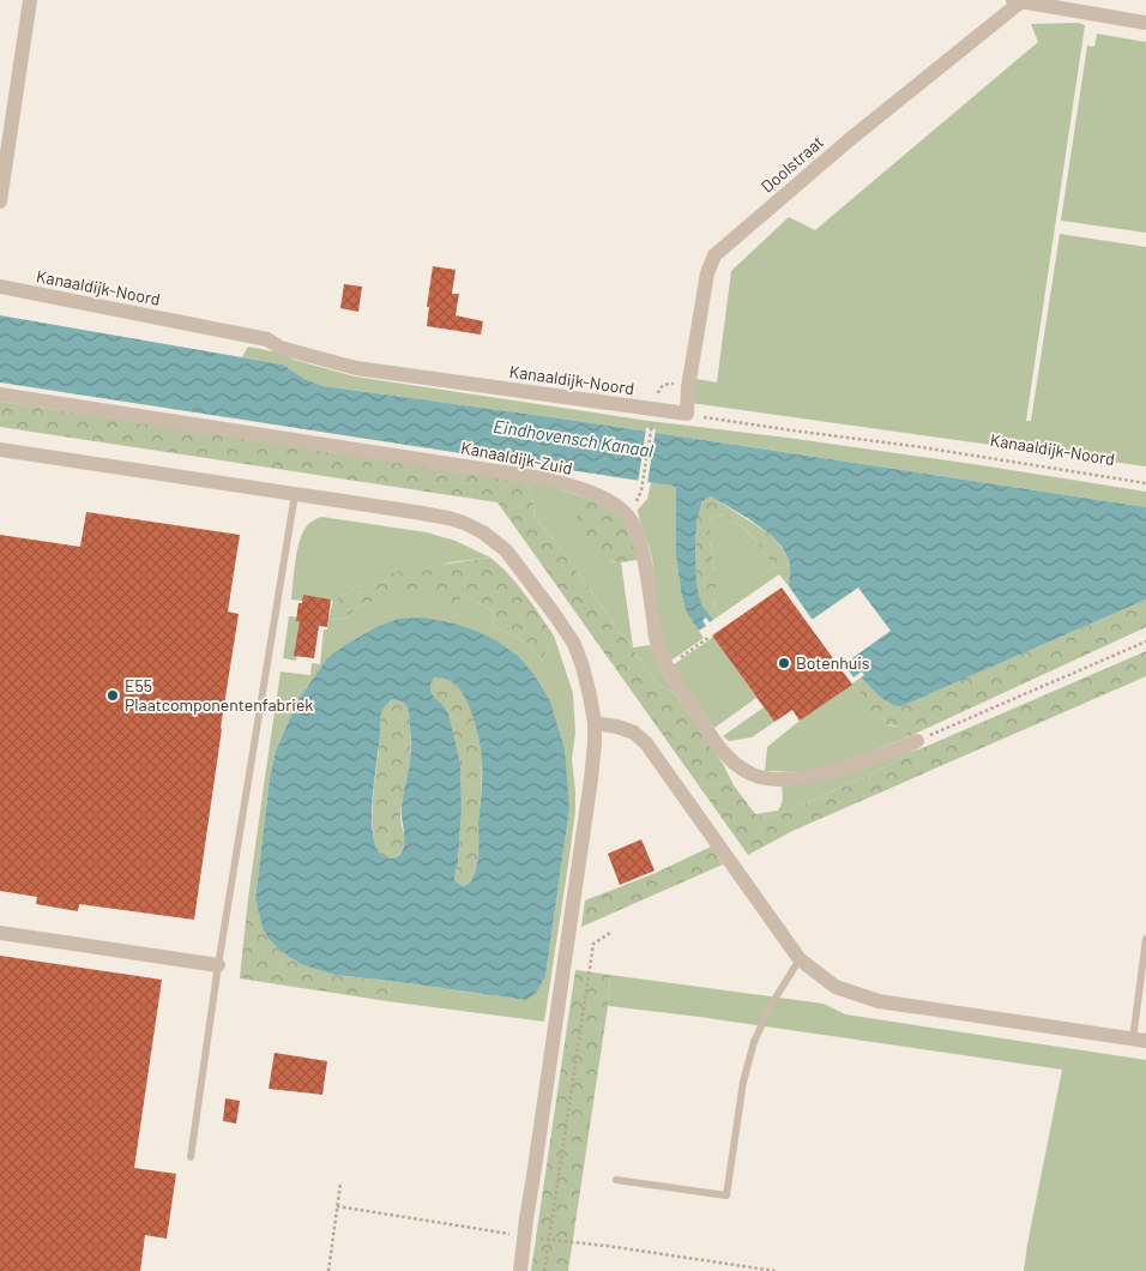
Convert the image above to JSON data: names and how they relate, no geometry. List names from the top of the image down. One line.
{"streets":{"street":["Doolstraat","Kanaaldijk-Noord","Kanaaldijk-Zuid"]},"crossings":[["Doolstraat","Kanaaldijk-Noord"]],"water":["Eindhovensch Kanaal"],"places":["Botenhuis","E55 Plaatcomponentenfabriek"]}
